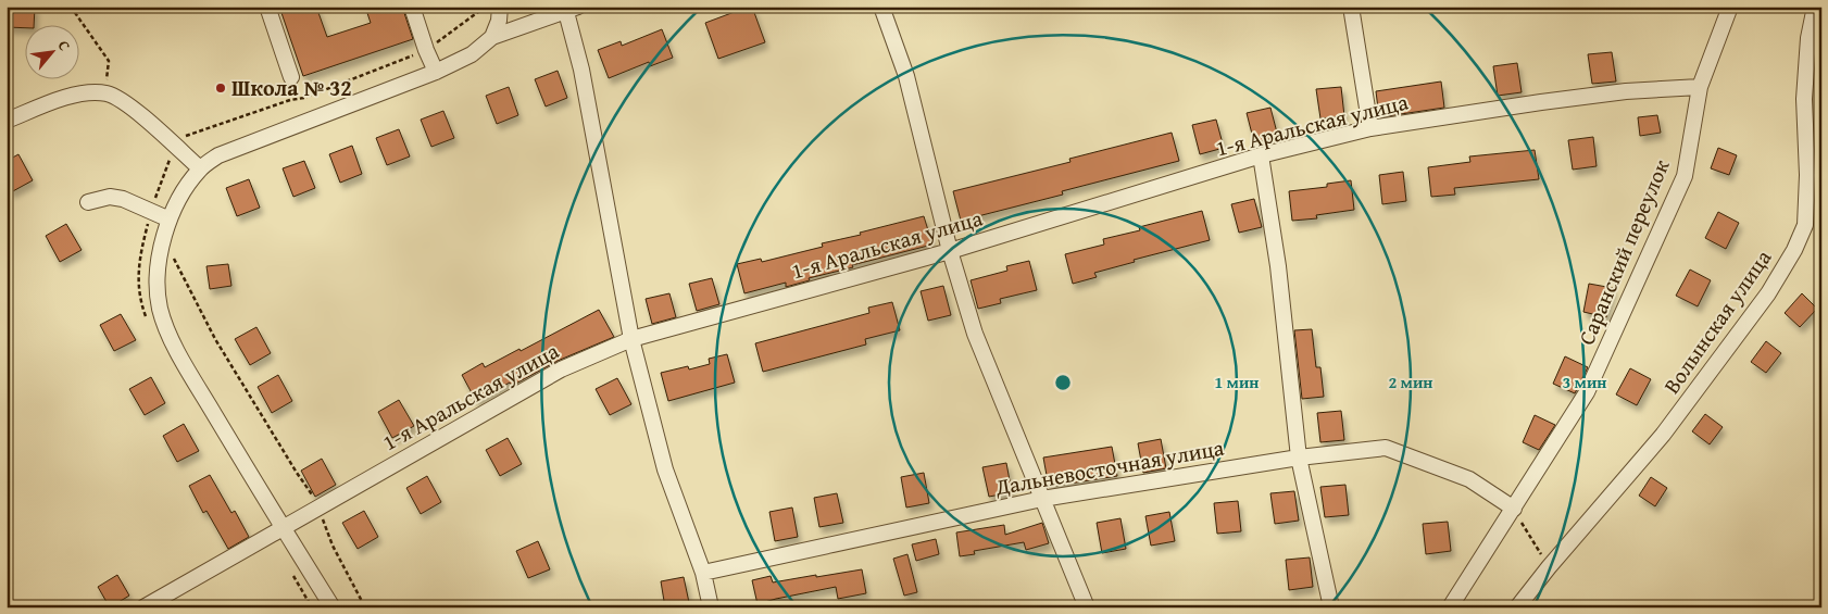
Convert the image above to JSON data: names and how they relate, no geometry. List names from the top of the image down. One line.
{"streets":{"street":["1-я Аральская улица","Саранский переулок","Волынская улица","Дальневосточная улица"]},"crossings":[["1-я Аральская улица","Саранский переулок"],["Саранский переулок","Дальневосточная улица"]],"places":["Школа № 32"],"north":"top right","rings":["1 мин","2 мин","3 мин"]}
